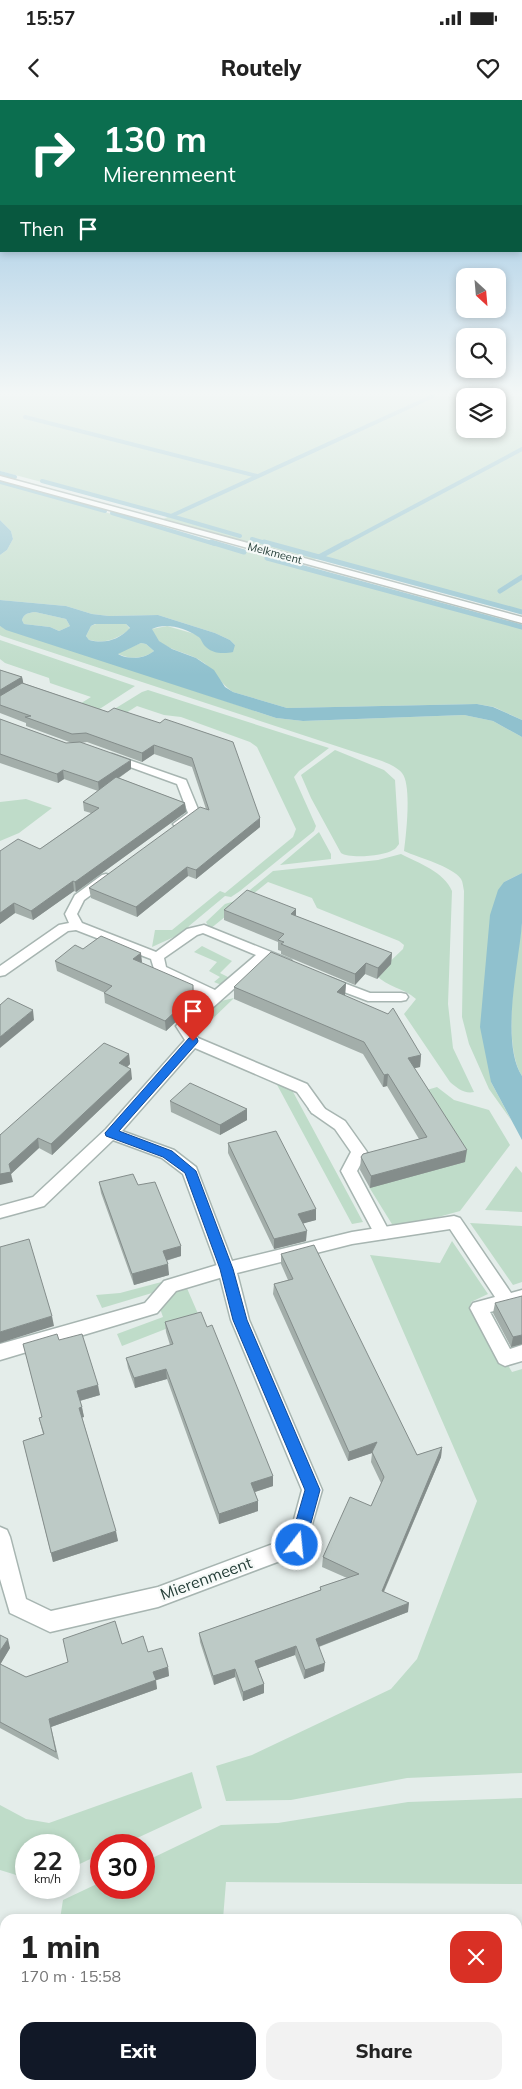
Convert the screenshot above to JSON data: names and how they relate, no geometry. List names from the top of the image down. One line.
{"streets":{"street":["Melkmeent","Mierenmeent"]},"north":"bottom right","page":{"status":"15:57","header":"Routely","turn":["130 m","Mierenmeent"],"then":"Then","speed":"22 km/h","limit":"30","heading":["1 min","170 m · 15:58"],"buttons":["Exit","Share"]}}
